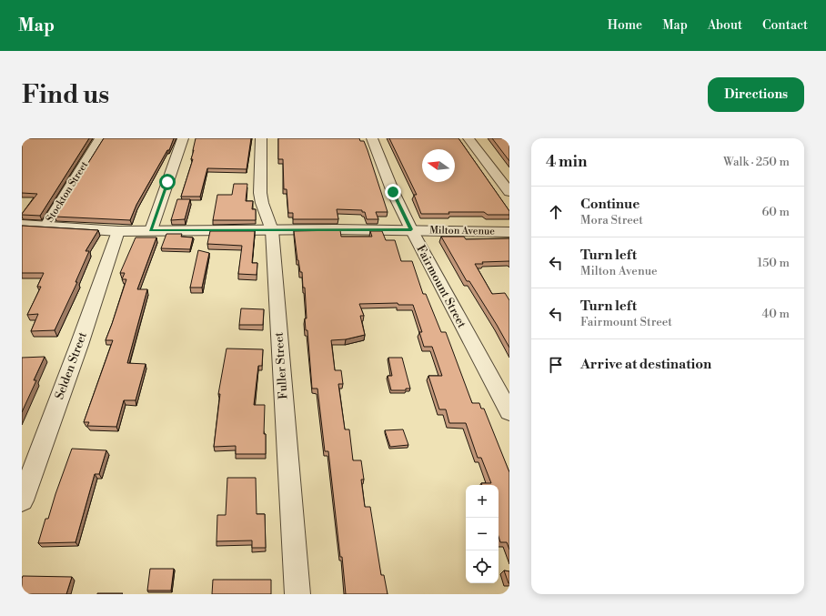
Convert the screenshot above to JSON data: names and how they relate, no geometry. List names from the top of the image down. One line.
{"streets":{"street":["Stockton Street","Milton Avenue","Fairmount Street","Selden Street","Fuller Street"]},"crossings":[["Stockton Street","Milton Avenue"],["Milton Avenue","Fairmount Street"],["Milton Avenue","Selden Street"],["Milton Avenue","Fuller Street"]],"north":"left","page":{"header":"Map","nav":["Home","Map","About","Contact"],"buttons":"Directions","title":"Find us","heading":["4 min","Walk · 250 m"],"list":[["Continue","Mora Street","60 m"],["Turn left","Milton Avenue","150 m"],["Turn left","Fairmount Street","40 m"],"Arrive at destination"],"map_buttons":["+","−"]}}
